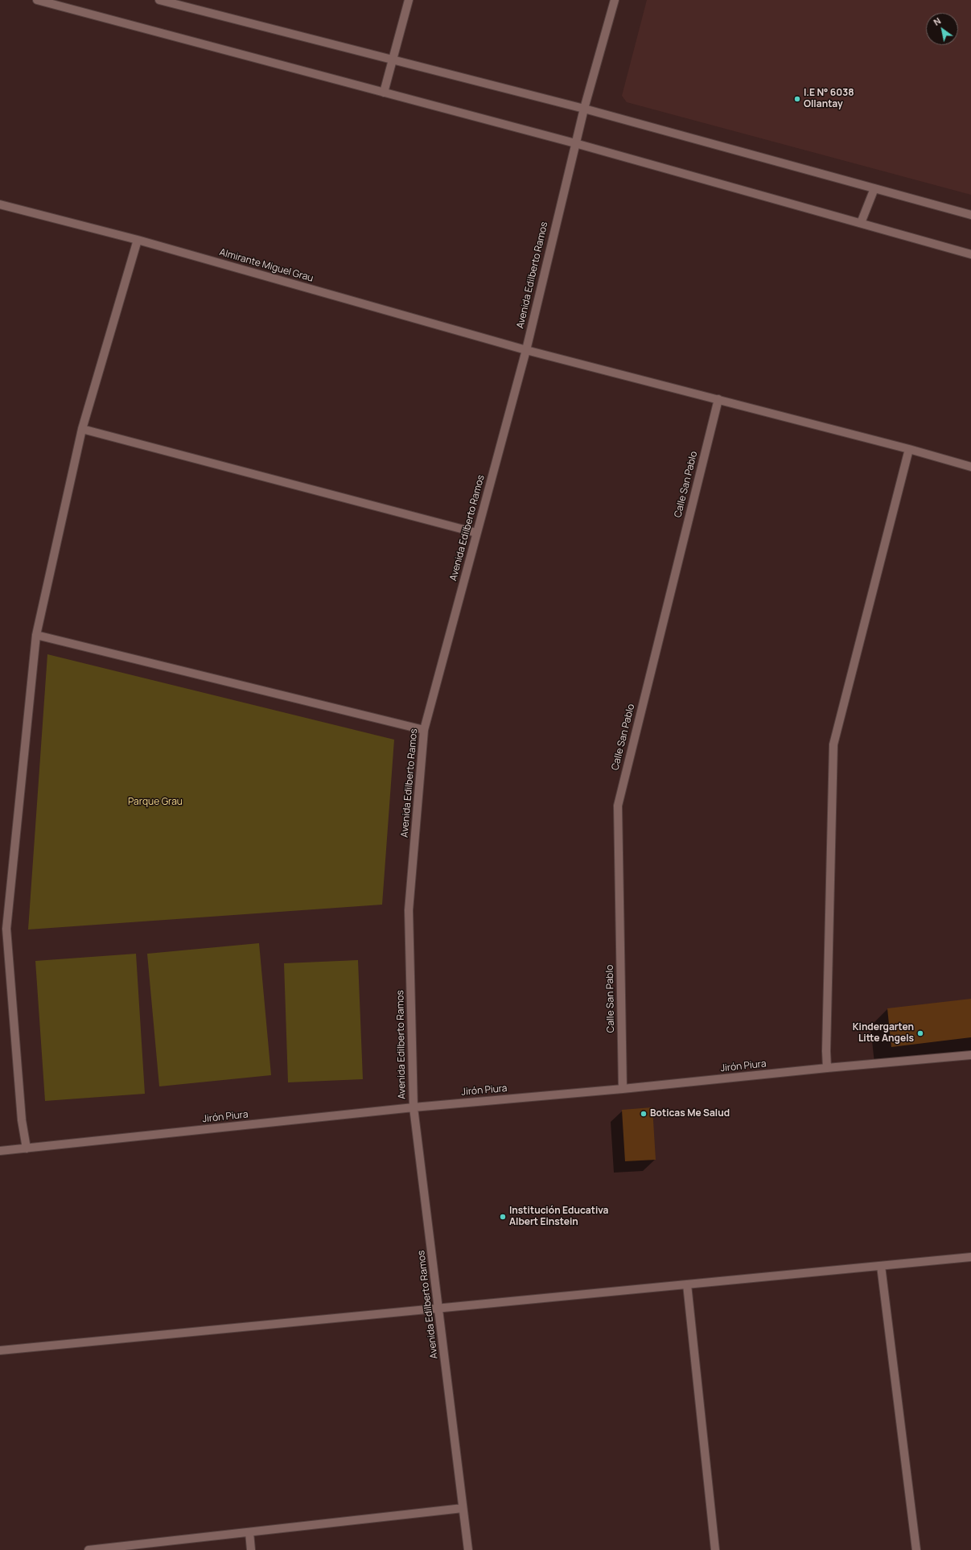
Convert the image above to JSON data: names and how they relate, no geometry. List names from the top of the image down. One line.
{"streets":{"street":["Almirante Miguel Grau","Avenida Edilberto Ramos","Calle San Pablo","Jirón Piura"]},"crossings":[["Almirante Miguel Grau","Avenida Edilberto Ramos"],["Almirante Miguel Grau","Calle San Pablo"],["Avenida Edilberto Ramos","Jirón Piura"],["Calle San Pablo","Jirón Piura"]],"parks":["Parque Grau"],"places":["I.E N° 6038 Ollantay","Kindergarten Litte Angels","Boticas Me Salud","Institución Educativa Albert Einstein"],"north":"top left"}
